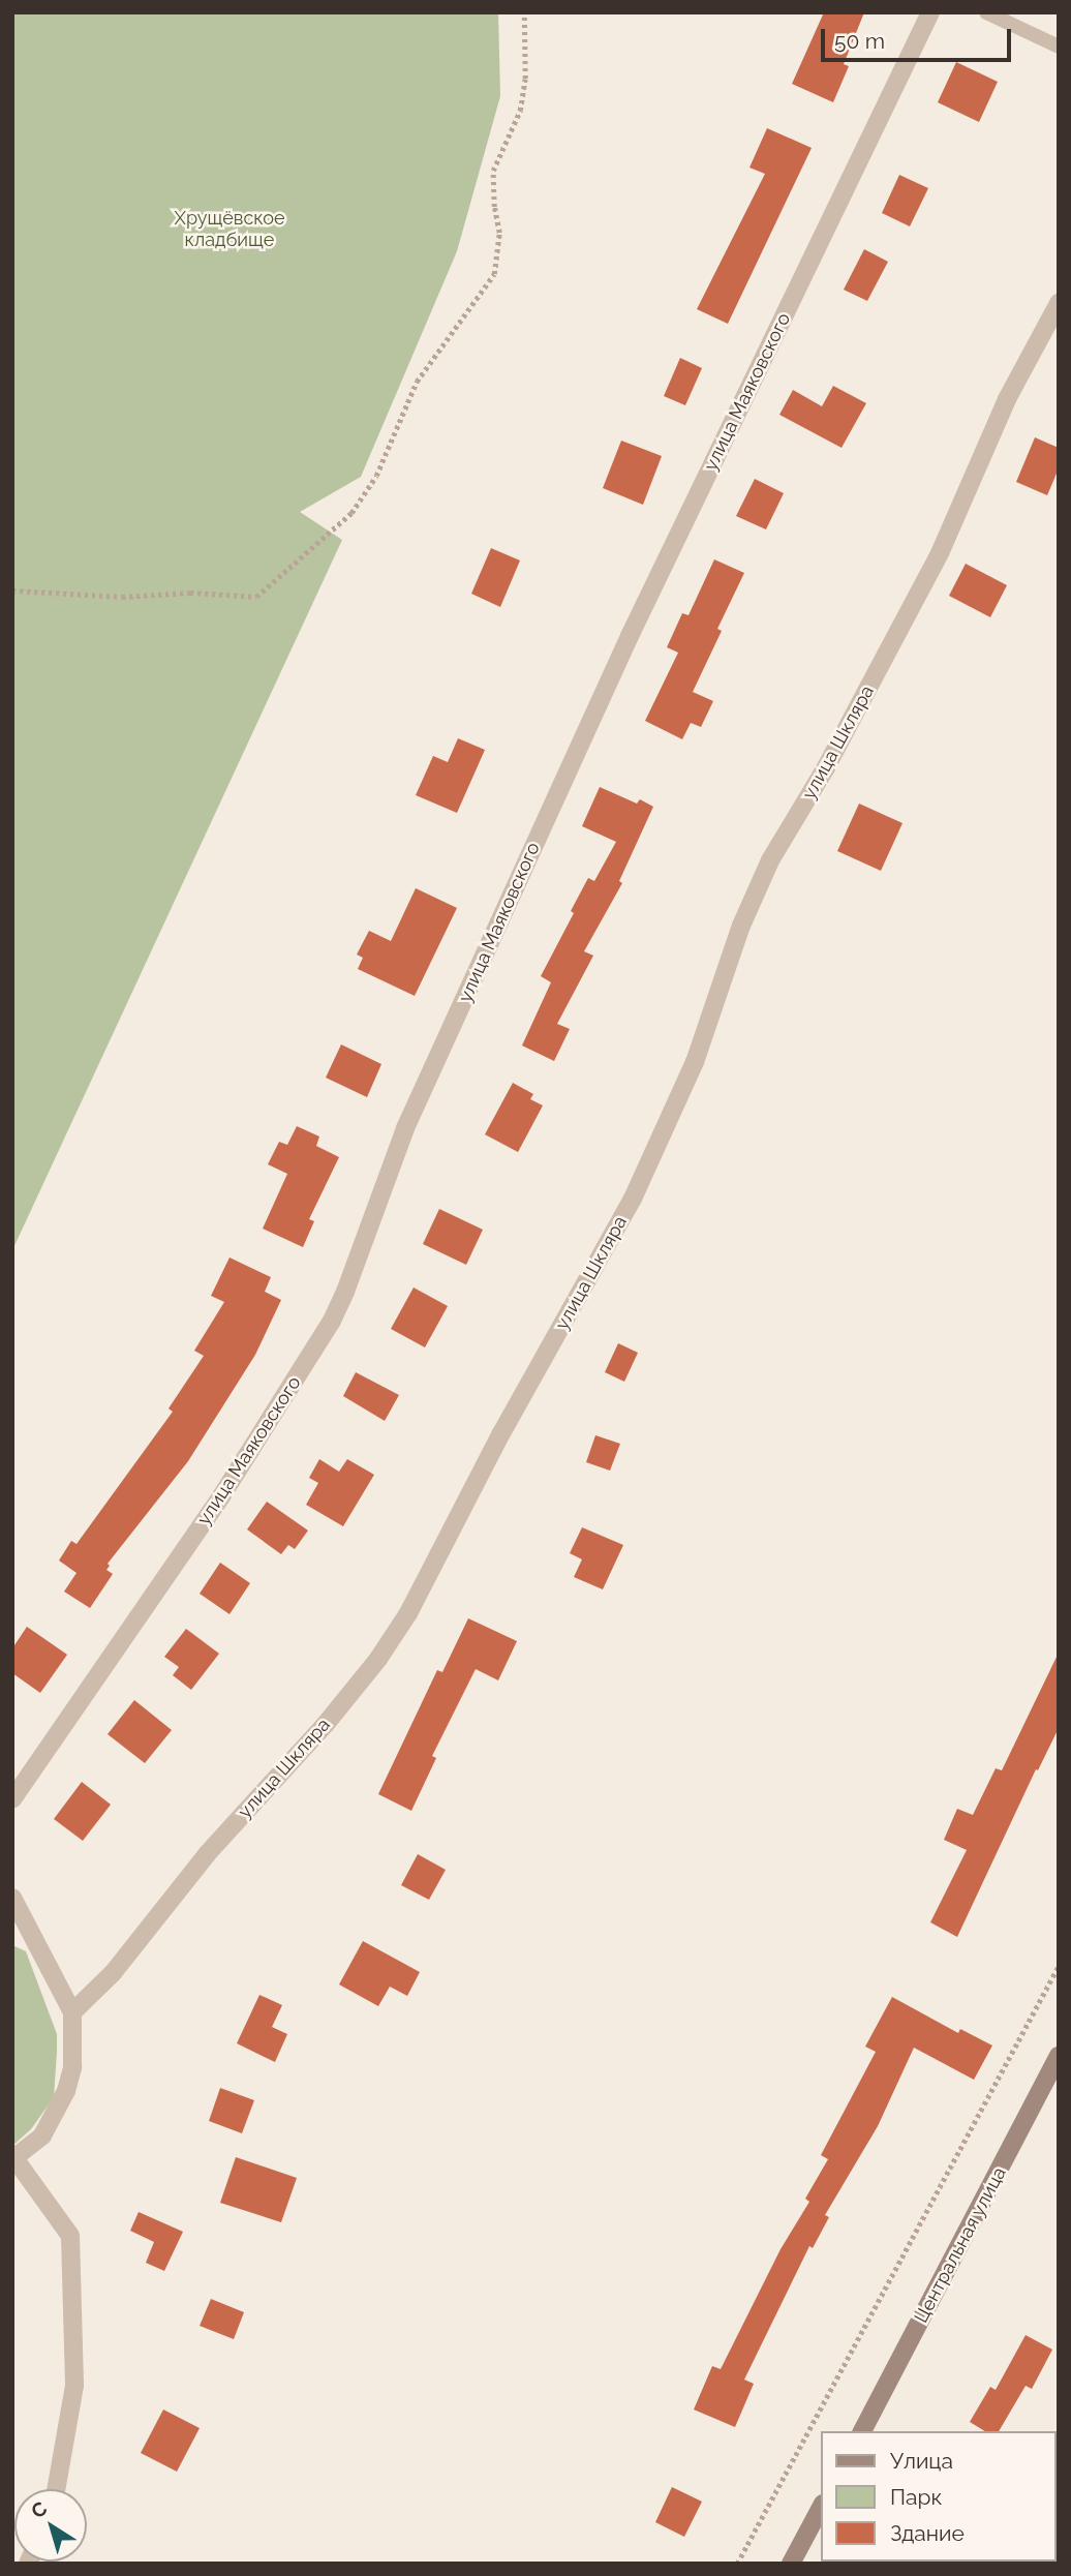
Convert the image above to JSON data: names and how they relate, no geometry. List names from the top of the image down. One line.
{"streets":{"main road":["Центральная улица"],"street":["улица Маяковского","улица Шкляра"]},"parks":["Хрущёвское кладбище"],"legend":["Улица","Парк","Здание"],"scale_bar":"50 m","north":"top left"}
